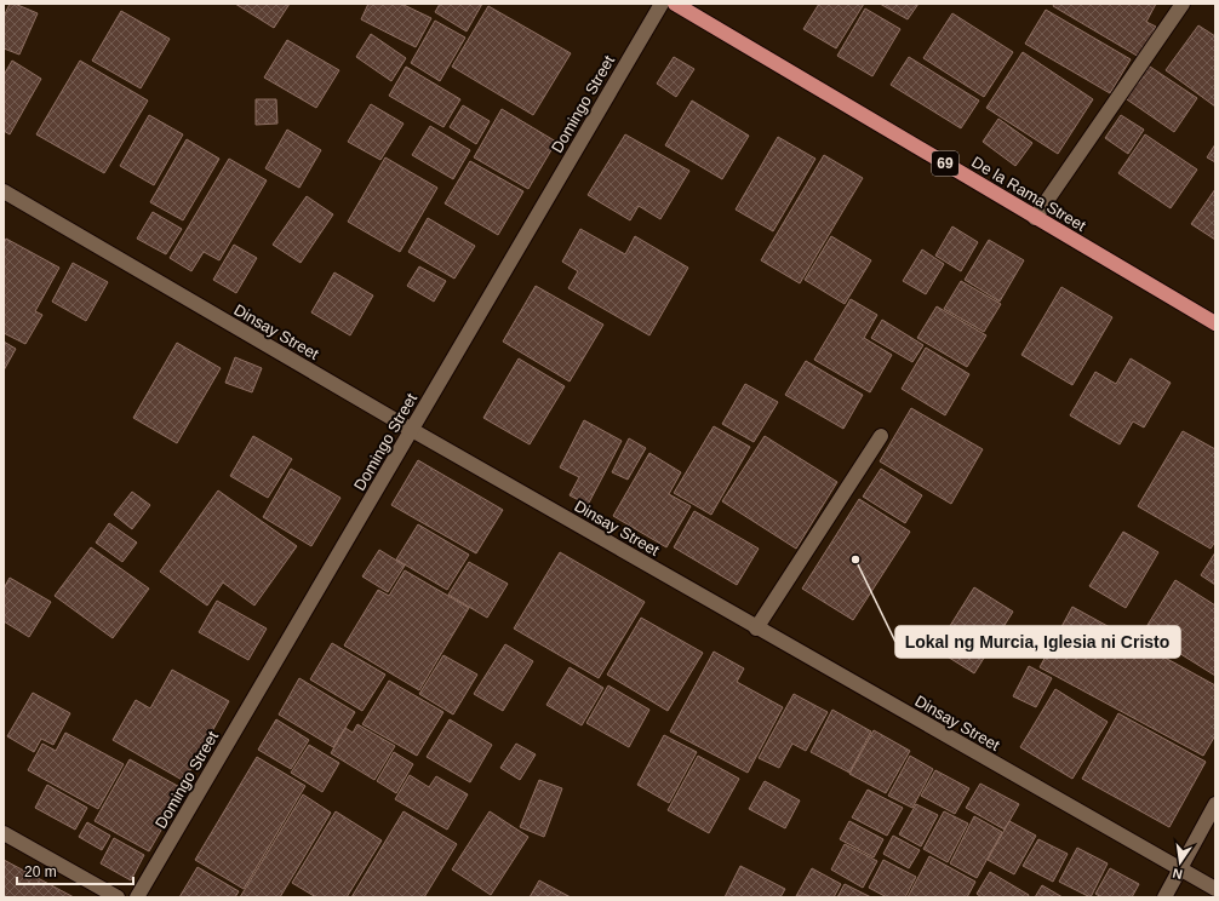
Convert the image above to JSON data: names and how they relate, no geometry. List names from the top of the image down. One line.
{"streets":{"highway":["69","De la Rama Street"],"street":["Domingo Street","Dinsay Street"]},"crossings":[["Domingo Street","Dinsay Street"]],"places":["Lokal ng Murcia, Iglesia ni Cristo"],"scale_bar":"20 m","north":"bottom"}
